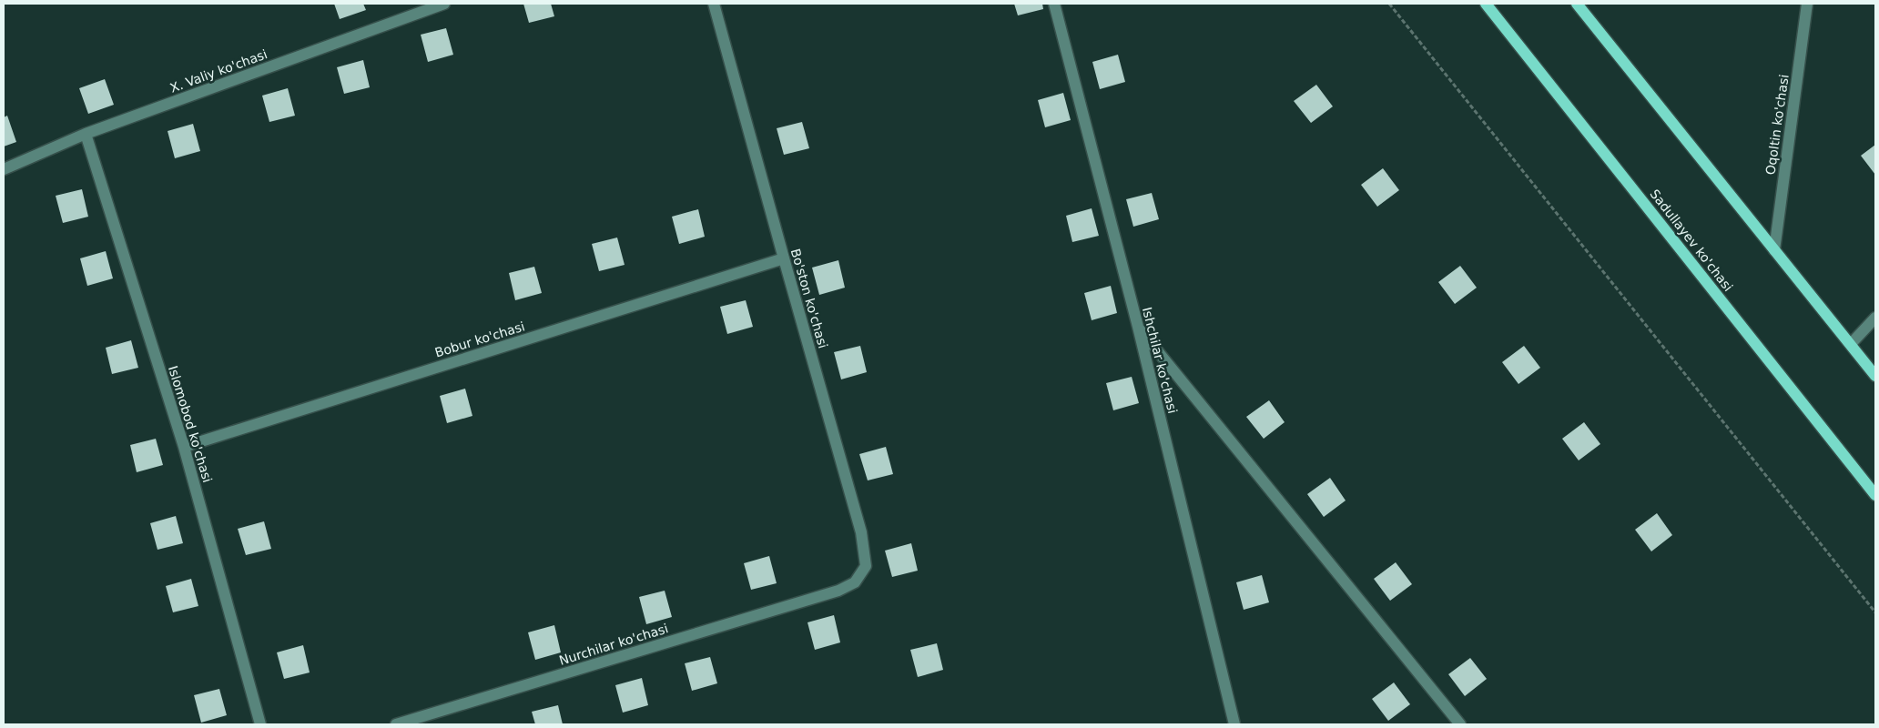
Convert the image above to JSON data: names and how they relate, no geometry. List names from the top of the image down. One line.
{"streets":{"main road":["Sadullayev ko'chasi"],"street":["X. Valiy ko'chasi","Oqoltin ko'chasi","Bo'ston ko'chasi","Bobur ko'chasi","Ishchilar ko'chasi","Islomobod ko'chasi","Nurchilar ko'chasi"]},"crossings":[["X. Valiy ko'chasi","Islomobod ko'chasi"],["Bo'ston ko'chasi","Bobur ko'chasi"],["Bo'ston ko'chasi","Nurchilar ko'chasi"],["Bobur ko'chasi","Islomobod ko'chasi"]]}
